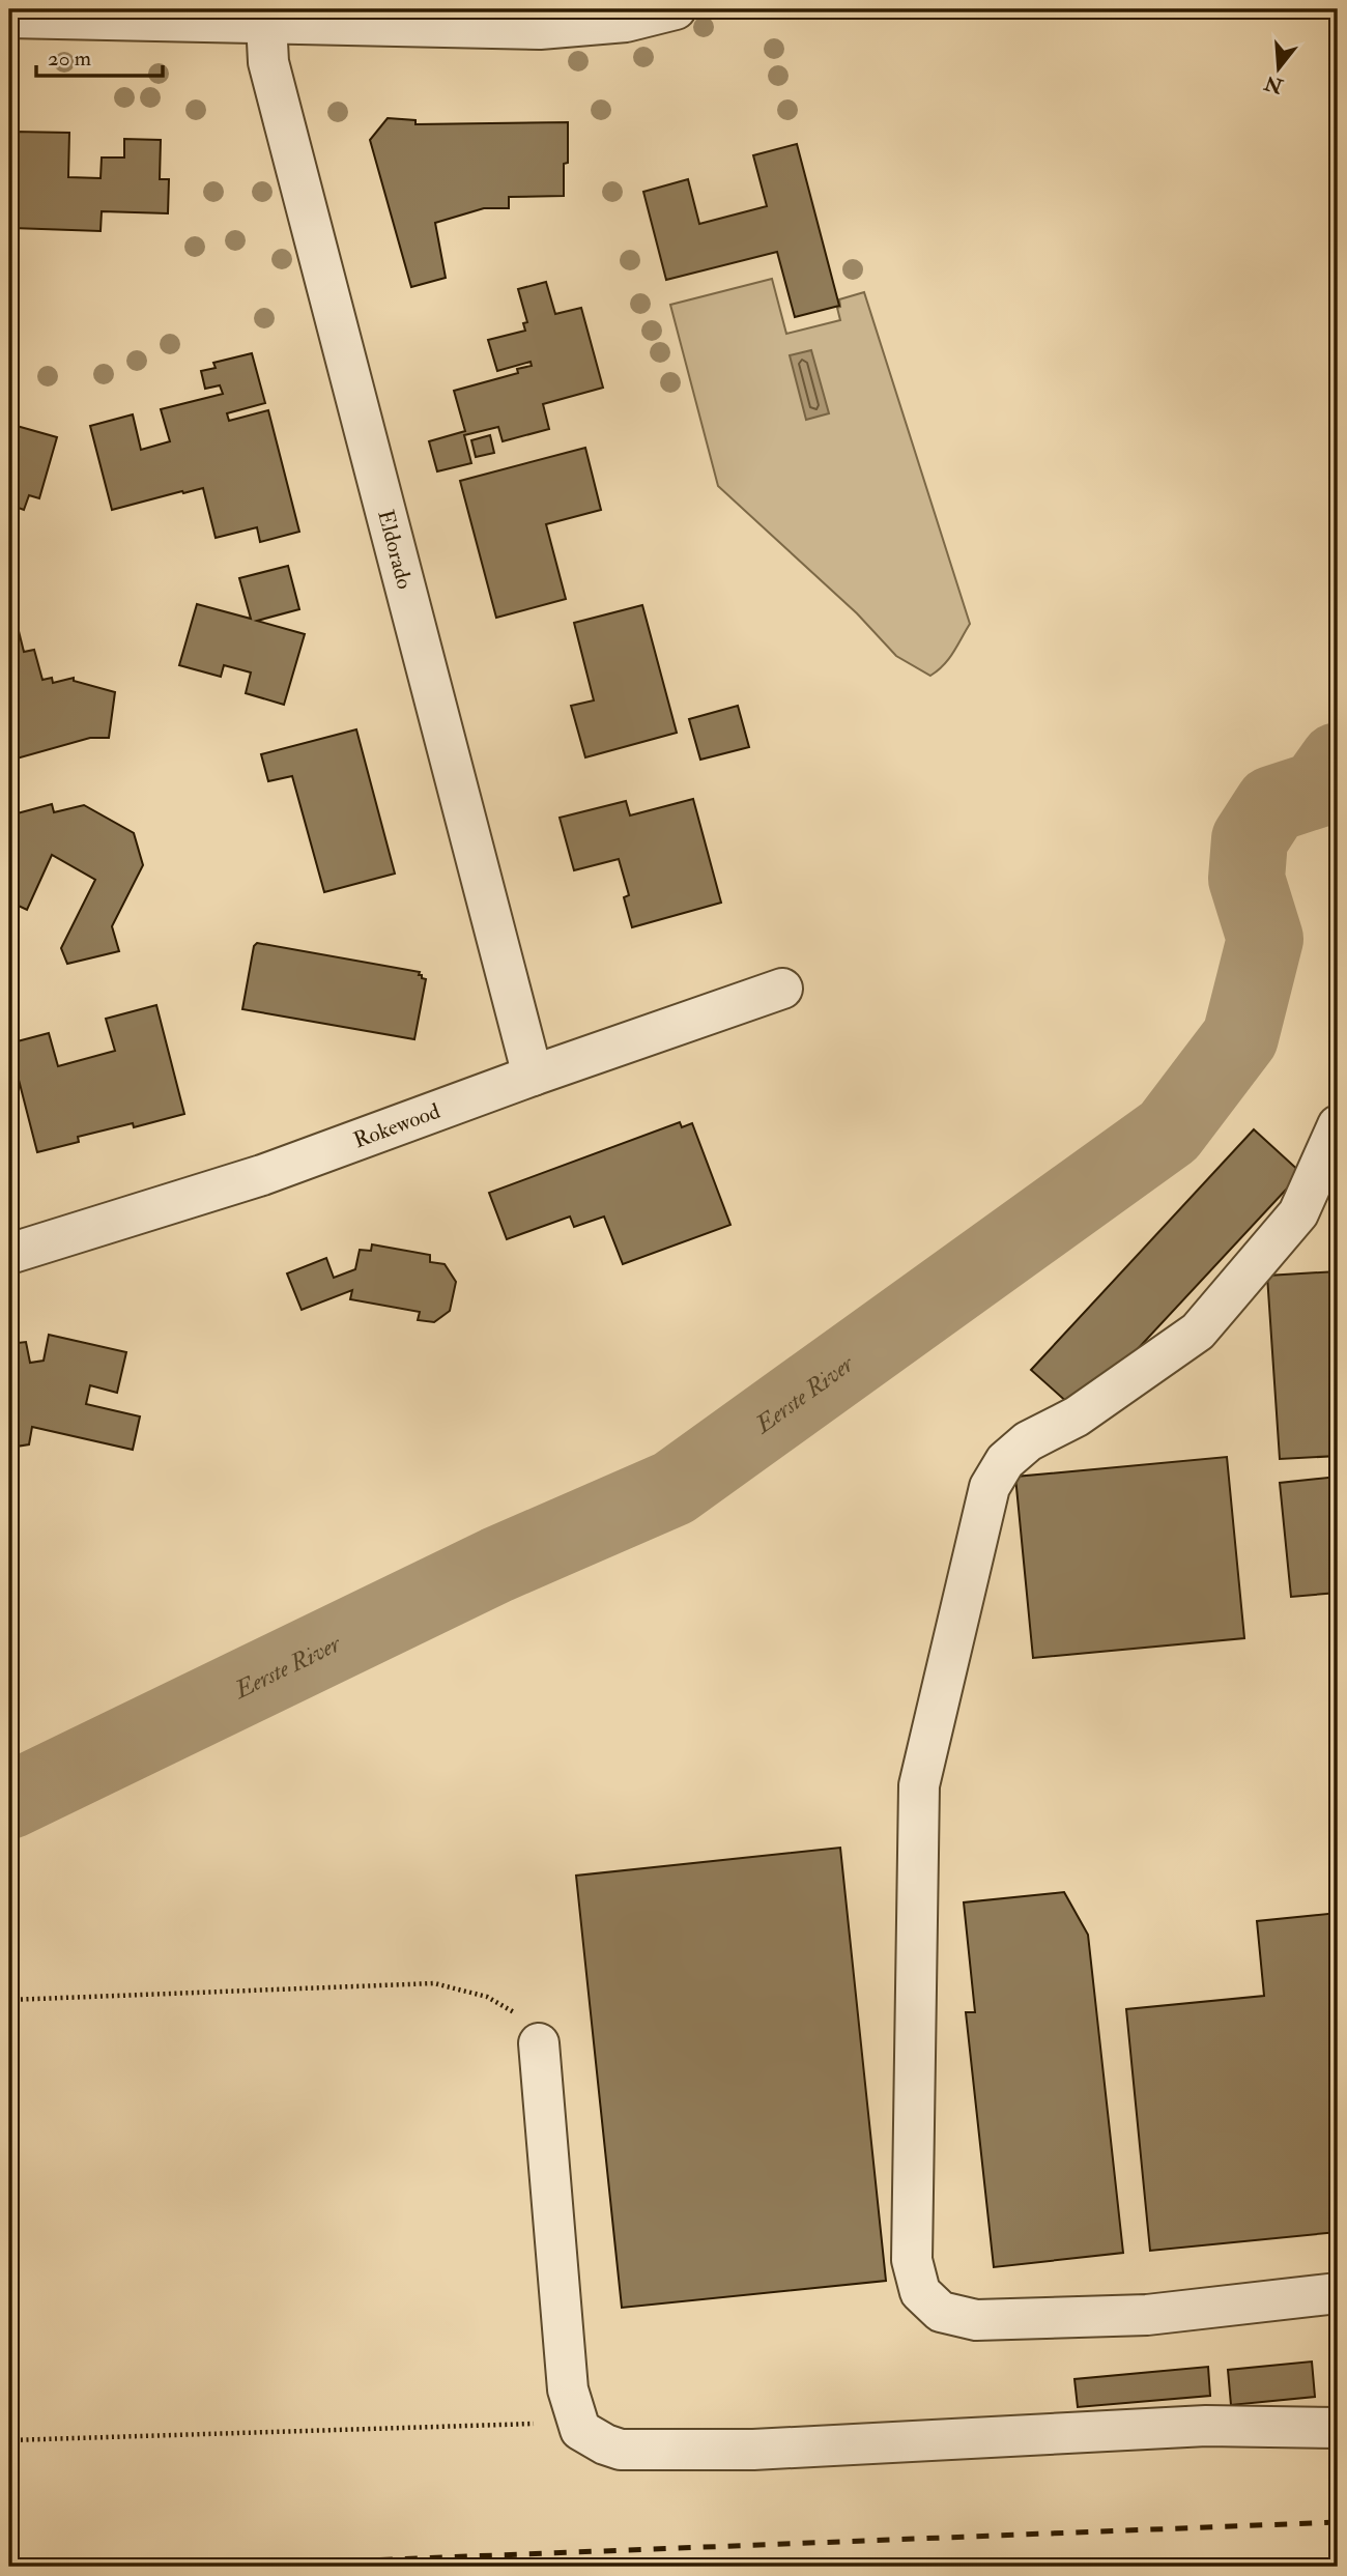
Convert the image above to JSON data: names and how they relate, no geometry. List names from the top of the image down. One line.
{"streets":{"street":["Eldorado","Rokewood"]},"crossings":[["Eldorado","Rokewood"]],"water":["Eerste River"],"scale_bar":"20 m","north":"bottom"}
